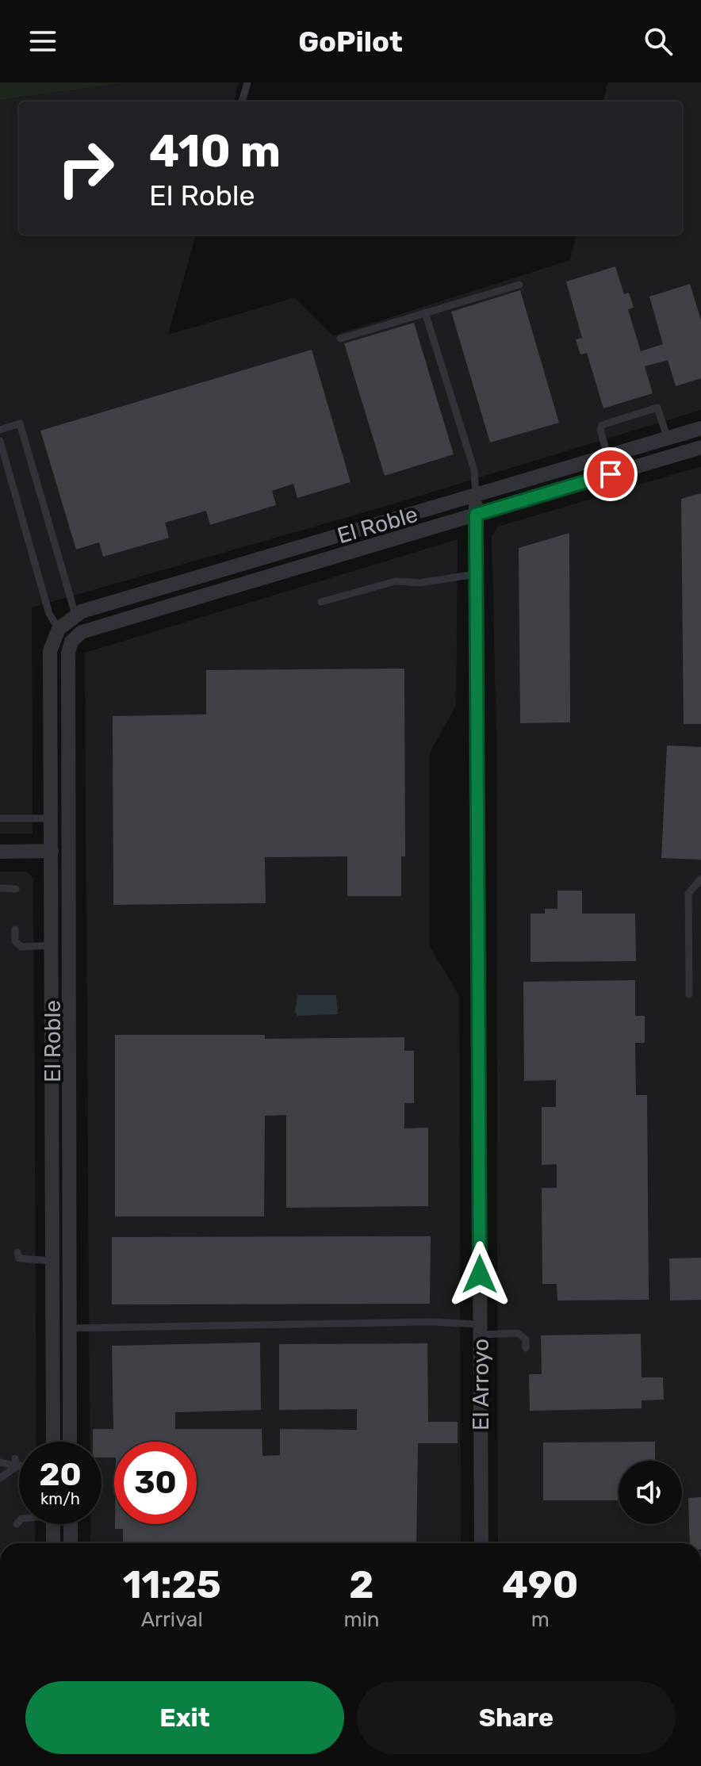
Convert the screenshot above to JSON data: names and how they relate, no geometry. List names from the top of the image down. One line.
{"streets":{"street":["El Roble","El Arroyo"]},"crossings":[["El Roble","El Arroyo"]],"page":{"header":"GoPilot","turn":["410 m","El Roble"],"speed":"20 km/h","limit":"30","eta":["11:25","Arrival","2","min","490","m"],"buttons":["Exit","Share"]}}
